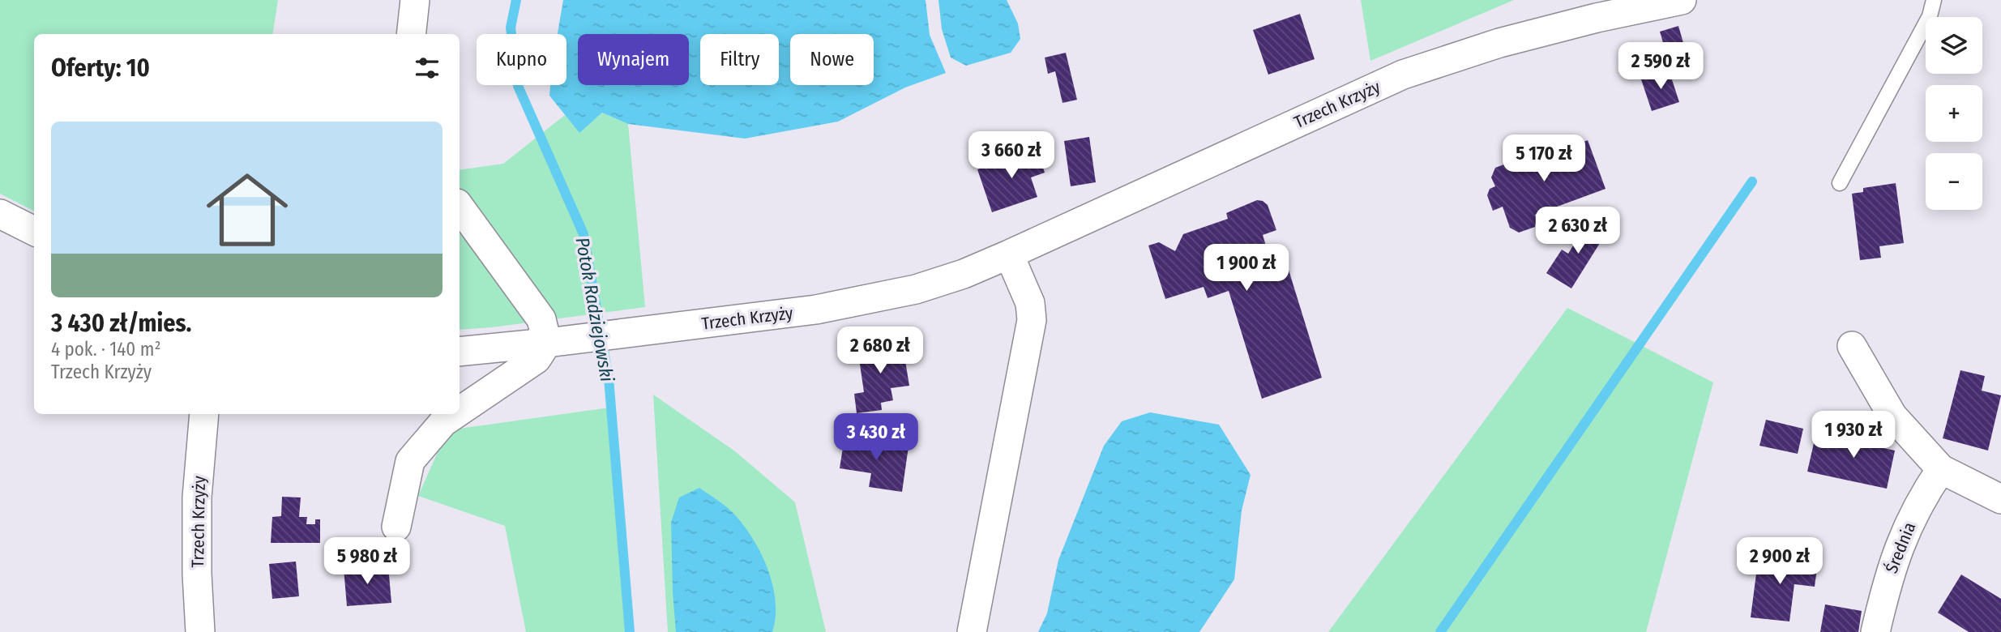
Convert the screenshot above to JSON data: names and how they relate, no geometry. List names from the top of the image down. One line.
{"streets":{"street":["Trzech Krzyży","Średnia"]},"water":["Potok Radziejowski"],"page":{"map_buttons":["+","−"],"chip":["Kupno","Wynajem","Filtry","Nowe"],"heading":"Oferty: 10","price":["2 590 zł","3 660 zł","5 170 zł","2 630 zł","1 900 zł","2 680 zł","1 930 zł","3 430 zł","5 980 zł","2 900 zł"],"list":[{"name":"3 430 zł/mies.","note":"4 pok. · 140 m² · Trzech Krzyży"}]}}
